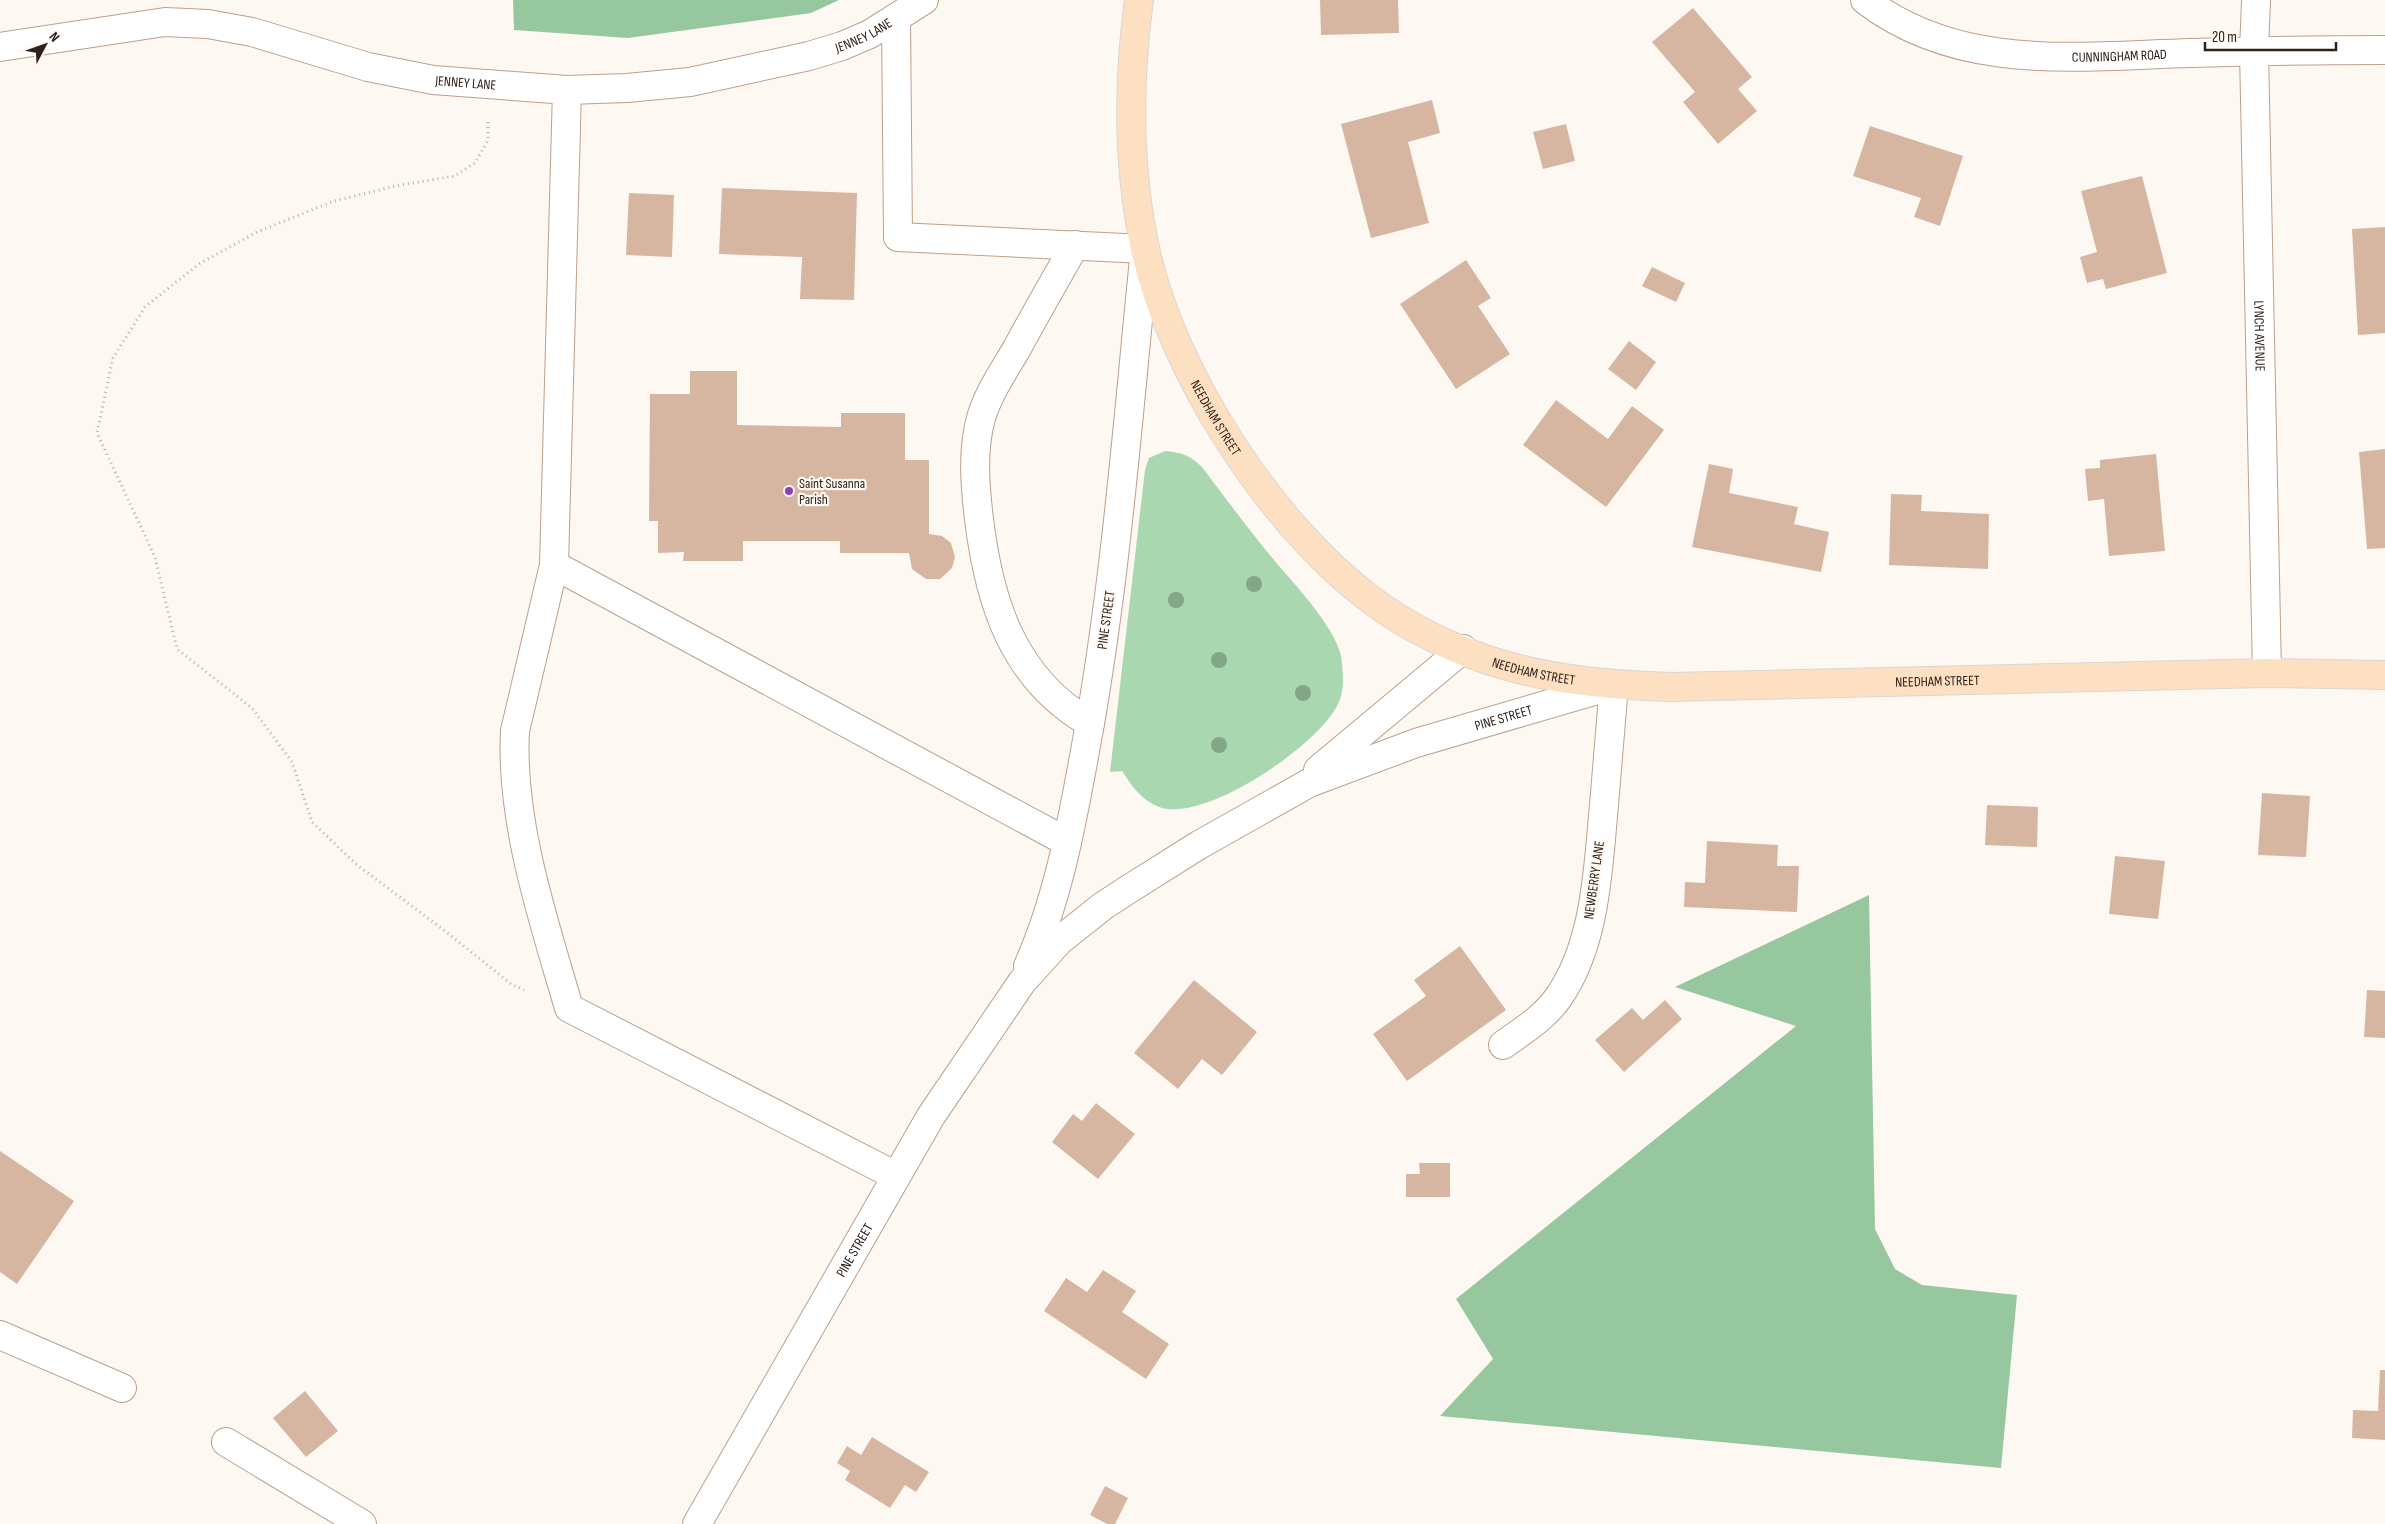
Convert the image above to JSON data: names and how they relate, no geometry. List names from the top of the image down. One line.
{"streets":{"main road":["NEEDHAM STREET"],"street":["JENNEY LANE","CUNNINGHAM ROAD","LYNCH AVENUE","PINE STREET","NEWBERRY LANE"]},"crossings":[["CUNNINGHAM ROAD","LYNCH AVENUE"],["LYNCH AVENUE","NEEDHAM STREET"],["NEEDHAM STREET","PINE STREET"],["NEEDHAM STREET","NEWBERRY LANE"],["PINE STREET","NEWBERRY LANE"]],"places":["Saint Susanna Parish"],"scale_bar":"20 m","north":"top right"}
